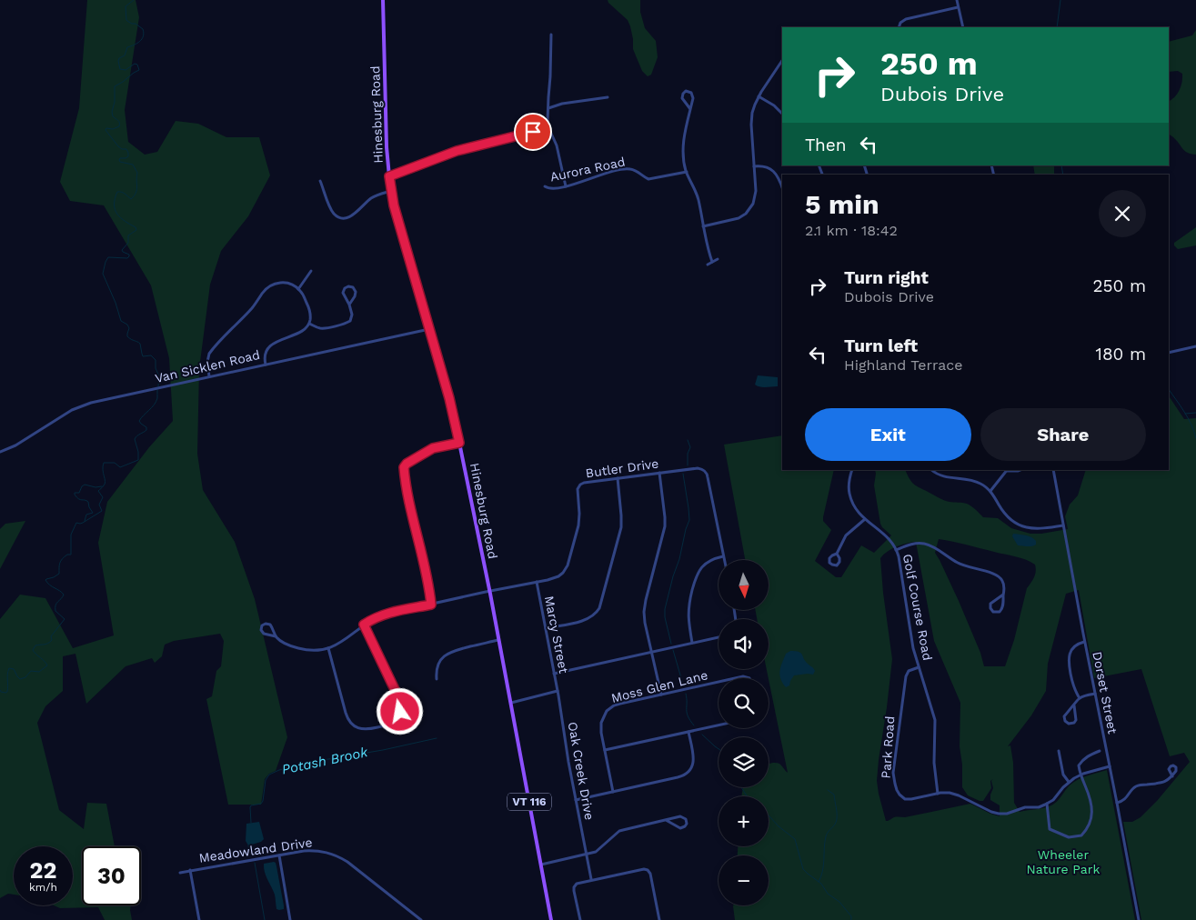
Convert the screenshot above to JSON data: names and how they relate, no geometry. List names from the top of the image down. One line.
{"streets":{"main road":["Hinesburg Road","VT 116"],"street":["Aurora Road","Van Sicklen Road","Butler Drive","Golf Course Road","Marcy Street","Moss Glen Lane","Dorset Street","Park Road","Oak Creek Drive","Meadowland Drive"]},"crossings":[["Hinesburg Road","Van Sicklen Road"],["Hinesburg Road","Butler Drive"],["Butler Drive","Marcy Street"],["Golf Course Road","Park Road"],["Marcy Street","Oak Creek Drive"]],"water":["Potash Brook"],"parks":["Wheeler Nature Park"],"north":"bottom","page":{"turn":["250 m","Dubois Drive"],"then":"Then","heading":["5 min","2.1 km · 18:42"],"list":[{"name":"Turn right","note":"Dubois Drive","value":"250 m"},{"name":"Turn left","note":"Highland Terrace","value":"180 m"}],"buttons":["Exit","Share"],"map_buttons":["+","−"],"speed":"22 km/h","limit":"30"}}
